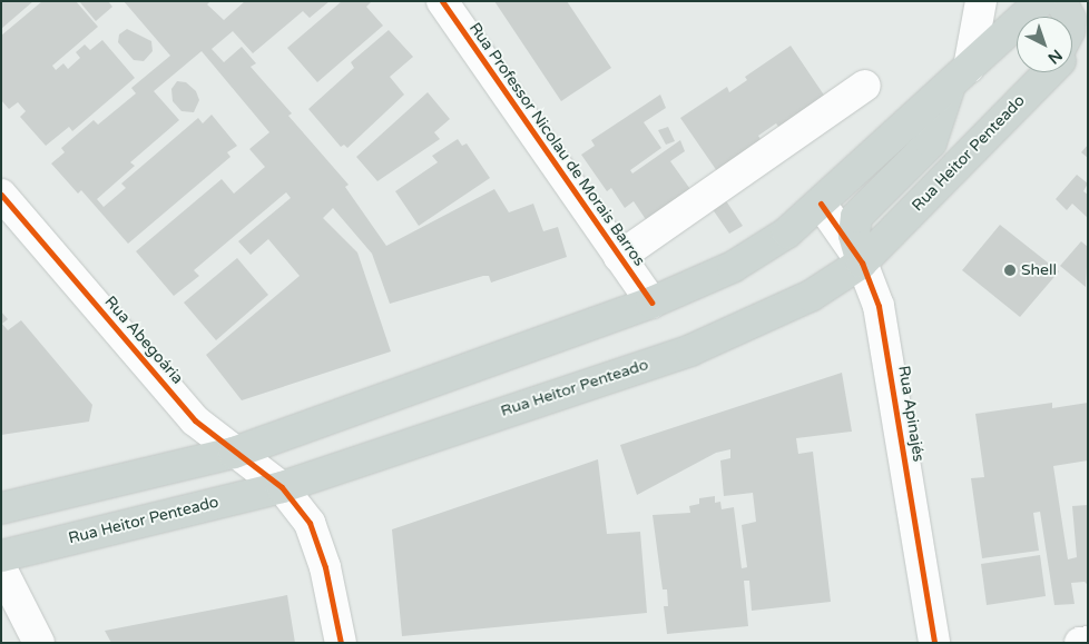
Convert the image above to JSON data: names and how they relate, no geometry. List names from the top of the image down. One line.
{"streets":{"main road":["Rua Heitor Penteado"],"street":["Rua Professor Nicolau de Morais Barros","Rua Abegoária","Rua Apinajés"]},"crossings":[["Rua Heitor Penteado","Rua Abegoária"],["Rua Heitor Penteado","Rua Apinajés"]],"places":["Shell"],"north":"bottom right"}
